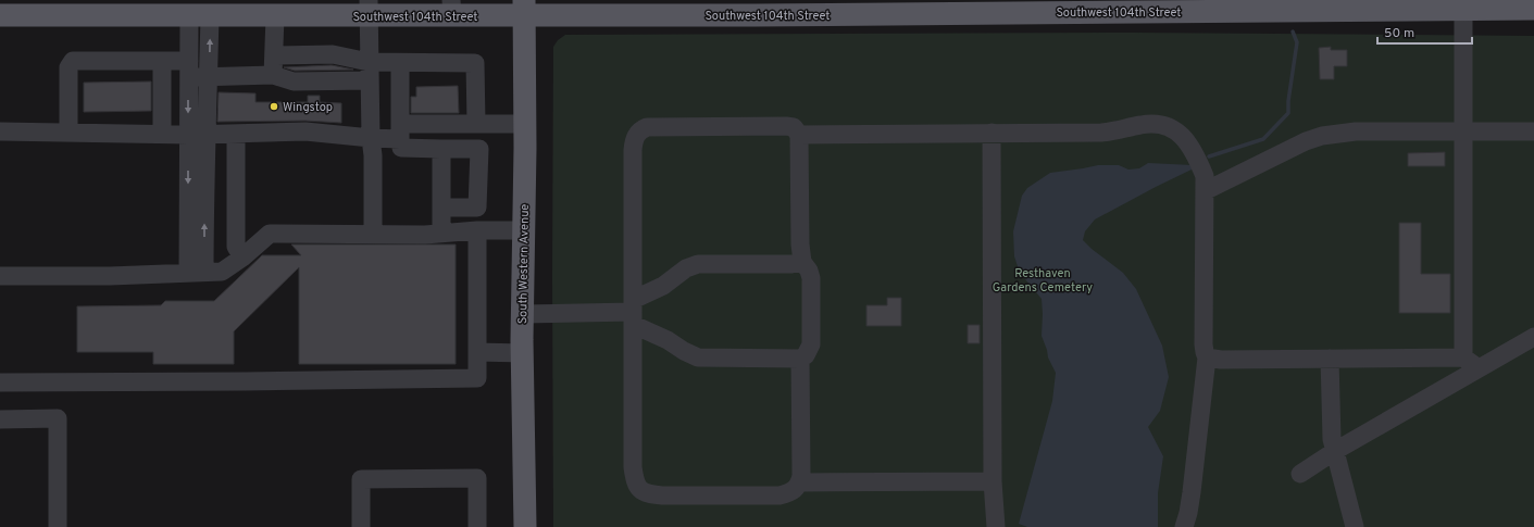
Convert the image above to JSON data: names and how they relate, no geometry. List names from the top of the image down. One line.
{"streets":{"main road":["Southwest 104th Street","South Western Avenue"]},"crossings":[["Southwest 104th Street","South Western Avenue"]],"parks":["Resthaven Gardens Cemetery"],"places":["Wingstop"],"scale_bar":"50 m"}
